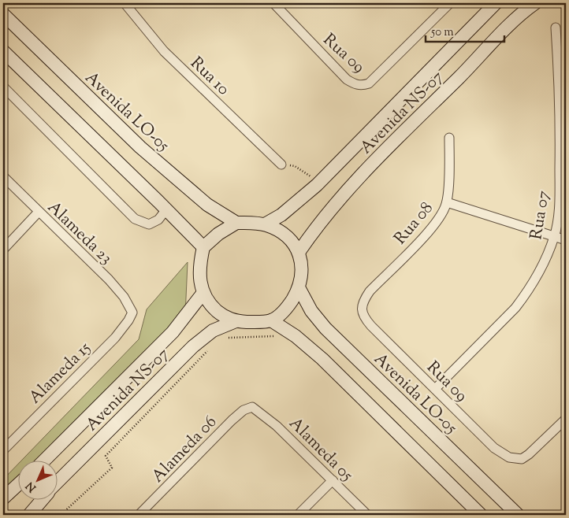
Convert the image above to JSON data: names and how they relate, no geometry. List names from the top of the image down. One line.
{"streets":{"main road":["Avenida LO-05","Avenida NS-07"],"street":["Rua 09","Rua 10","Rua 07","Rua 08","Alameda 23","Alameda 15","Alameda 06","Alameda 05"]},"crossings":[["Rua 09","Rua 07"],["Rua 09","Rua 08"],["Avenida LO-05","Avenida NS-07"],["Alameda 23","Alameda 15"],["Alameda 06","Alameda 05"]],"scale_bar":"50 m","north":"bottom left"}
